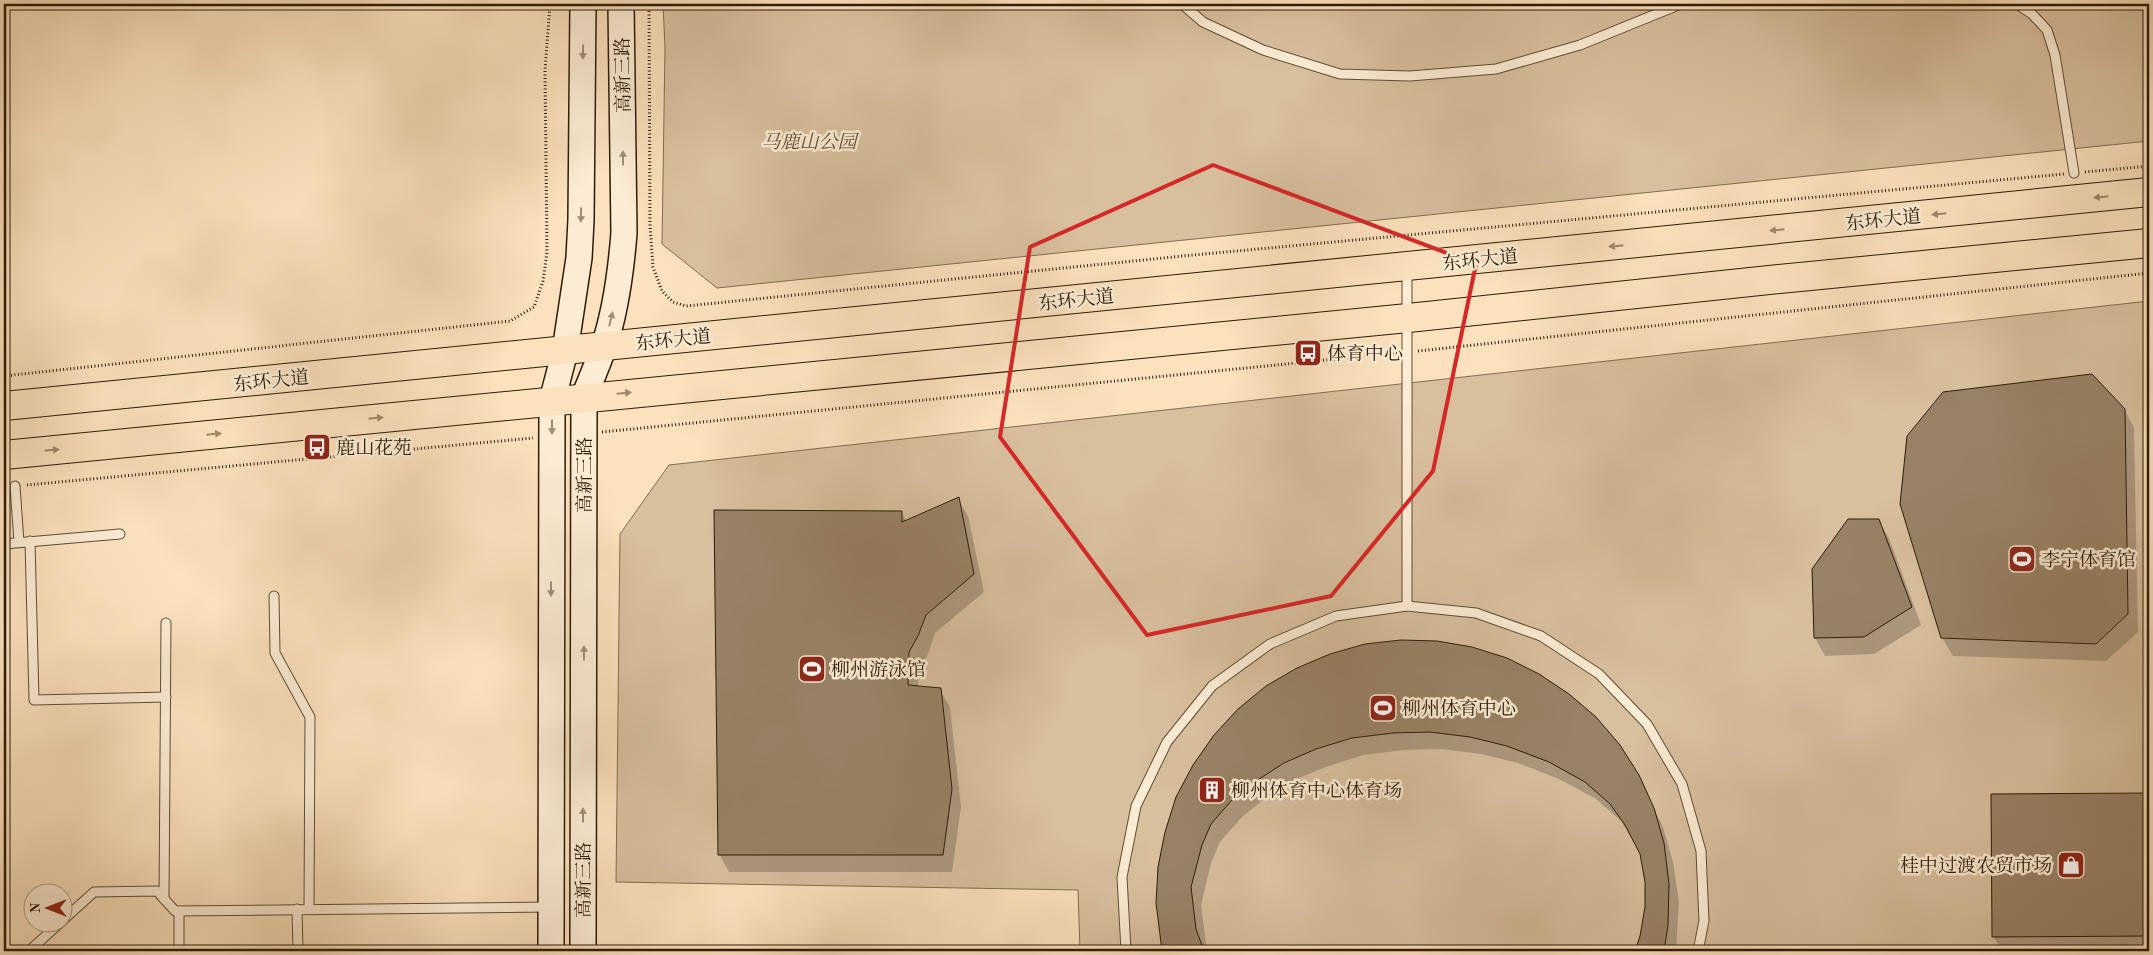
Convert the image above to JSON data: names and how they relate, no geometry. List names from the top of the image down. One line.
{"streets":{"highway":["东环大道"],"main road":["高新三路"]},"crossings":[["高新三路","东环大道"]],"parks":["马鹿山公园"],"places":{"bus stop":["体育中心","鹿山花苑"],"sports":["李宁体育馆","柳州游泳馆","柳州体育中心"],"building":["柳州体育中心体育场"],"shop":["桂中过渡农贸市场"]},"north":"left"}
